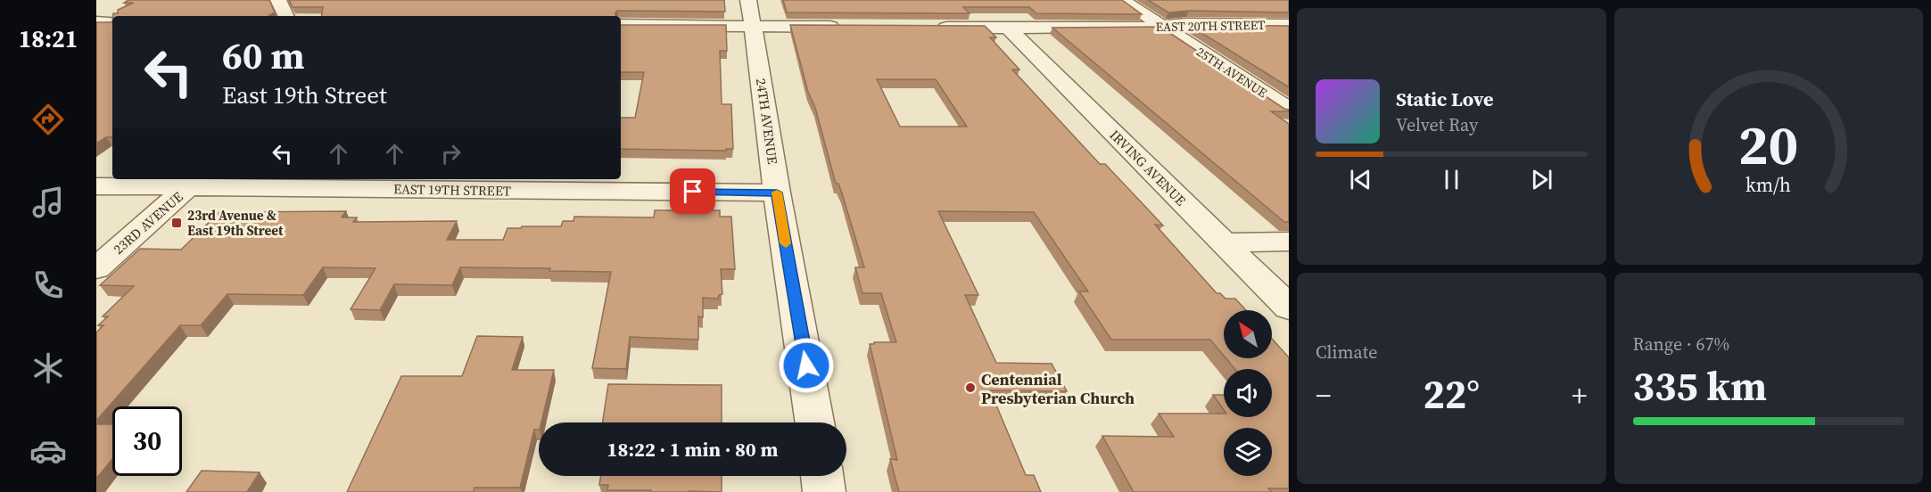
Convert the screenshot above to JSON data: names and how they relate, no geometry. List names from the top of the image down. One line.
{"streets":{"street":["EAST 20TH STREET","25TH AVENUE","24TH AVENUE","IRVING AVENUE","EAST 19TH STREET","23RD AVENUE"]},"crossings":[["EAST 20TH STREET","25TH AVENUE"],["EAST 20TH STREET","IRVING AVENUE"],["24TH AVENUE","EAST 19TH STREET"],["EAST 19TH STREET","23RD AVENUE"]],"places":{"transit":["23rd Avenue & East 19th Street"],"other":["Centennial Presbyterian Church"]},"north":"top left","page":{"tabs":"18:21","turn":["60 m","East 19th Street"],"song":["Static Love","Velvet Ray"],"tile":["Climate",["Range · 67%","335 km"]],"heat":["−","22°","+"],"limit":"30","trip":"18:22 · 1 min · 80 m","gauge":["20","km/h"]}}
